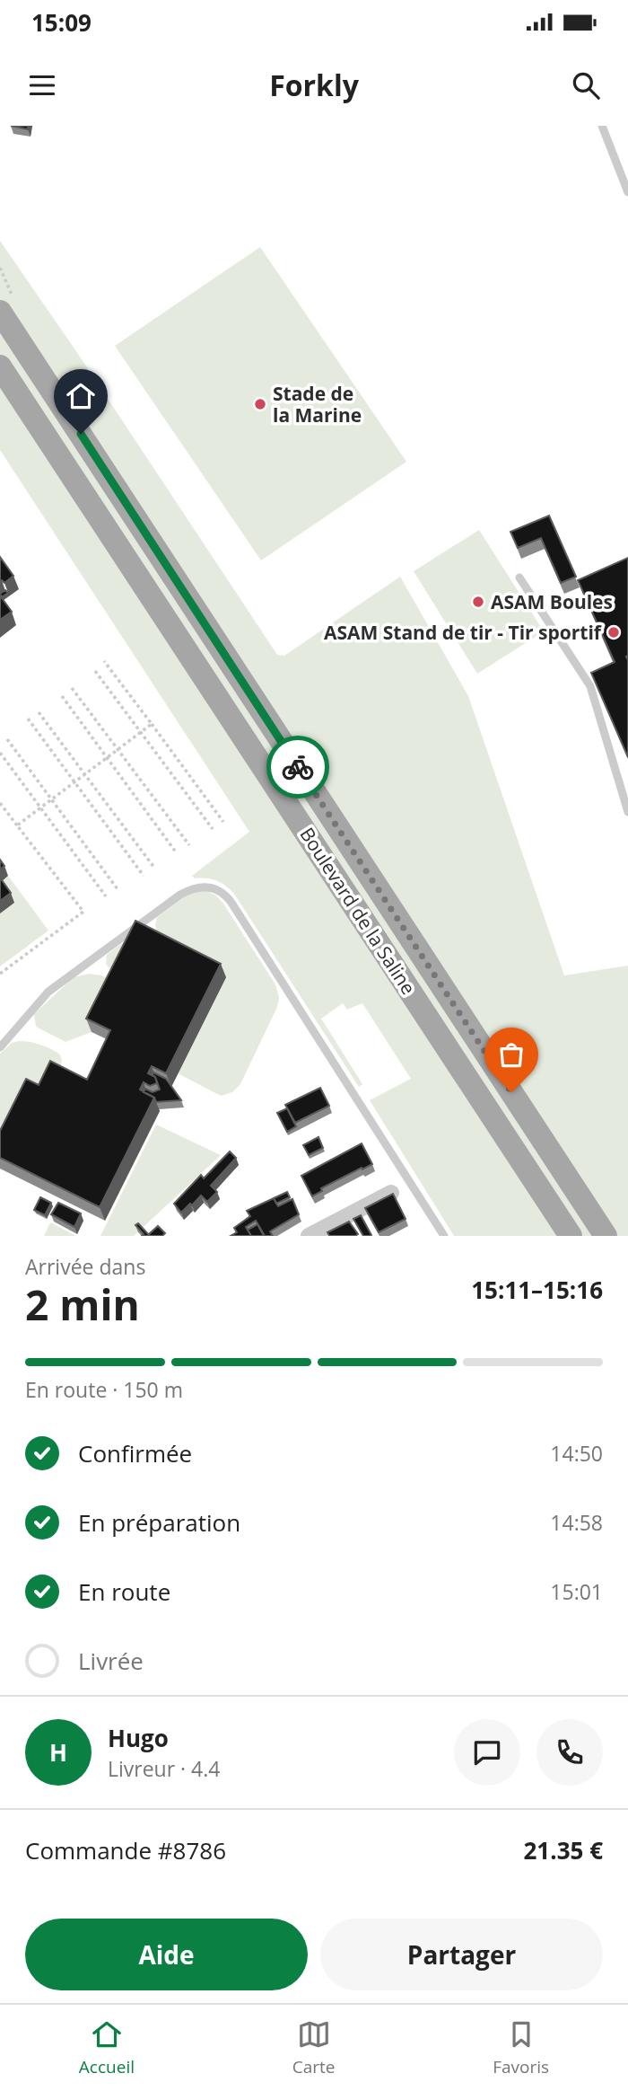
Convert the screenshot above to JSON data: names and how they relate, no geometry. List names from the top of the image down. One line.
{"streets":{"main road":["Boulevard de la Saline"]},"places":["Stade de la Marine","ASAM Boules","ASAM Stand de tir - Tir sportif"],"page":{"status":"15:09","header":"Forkly","heading":["2 min","Arrivée dans","15:11–15:16"],"panel":["Hugo","Livreur · 4.4","Commande #8786","21.35 €"],"bar":"En route · 150 m","list":[["Confirmée","14:50"],["En préparation","14:58"],["En route","15:01"],"Livrée"],"round":"H","buttons":["Aide","Partager"],"tabs":["Accueil","Carte","Favoris"]}}
